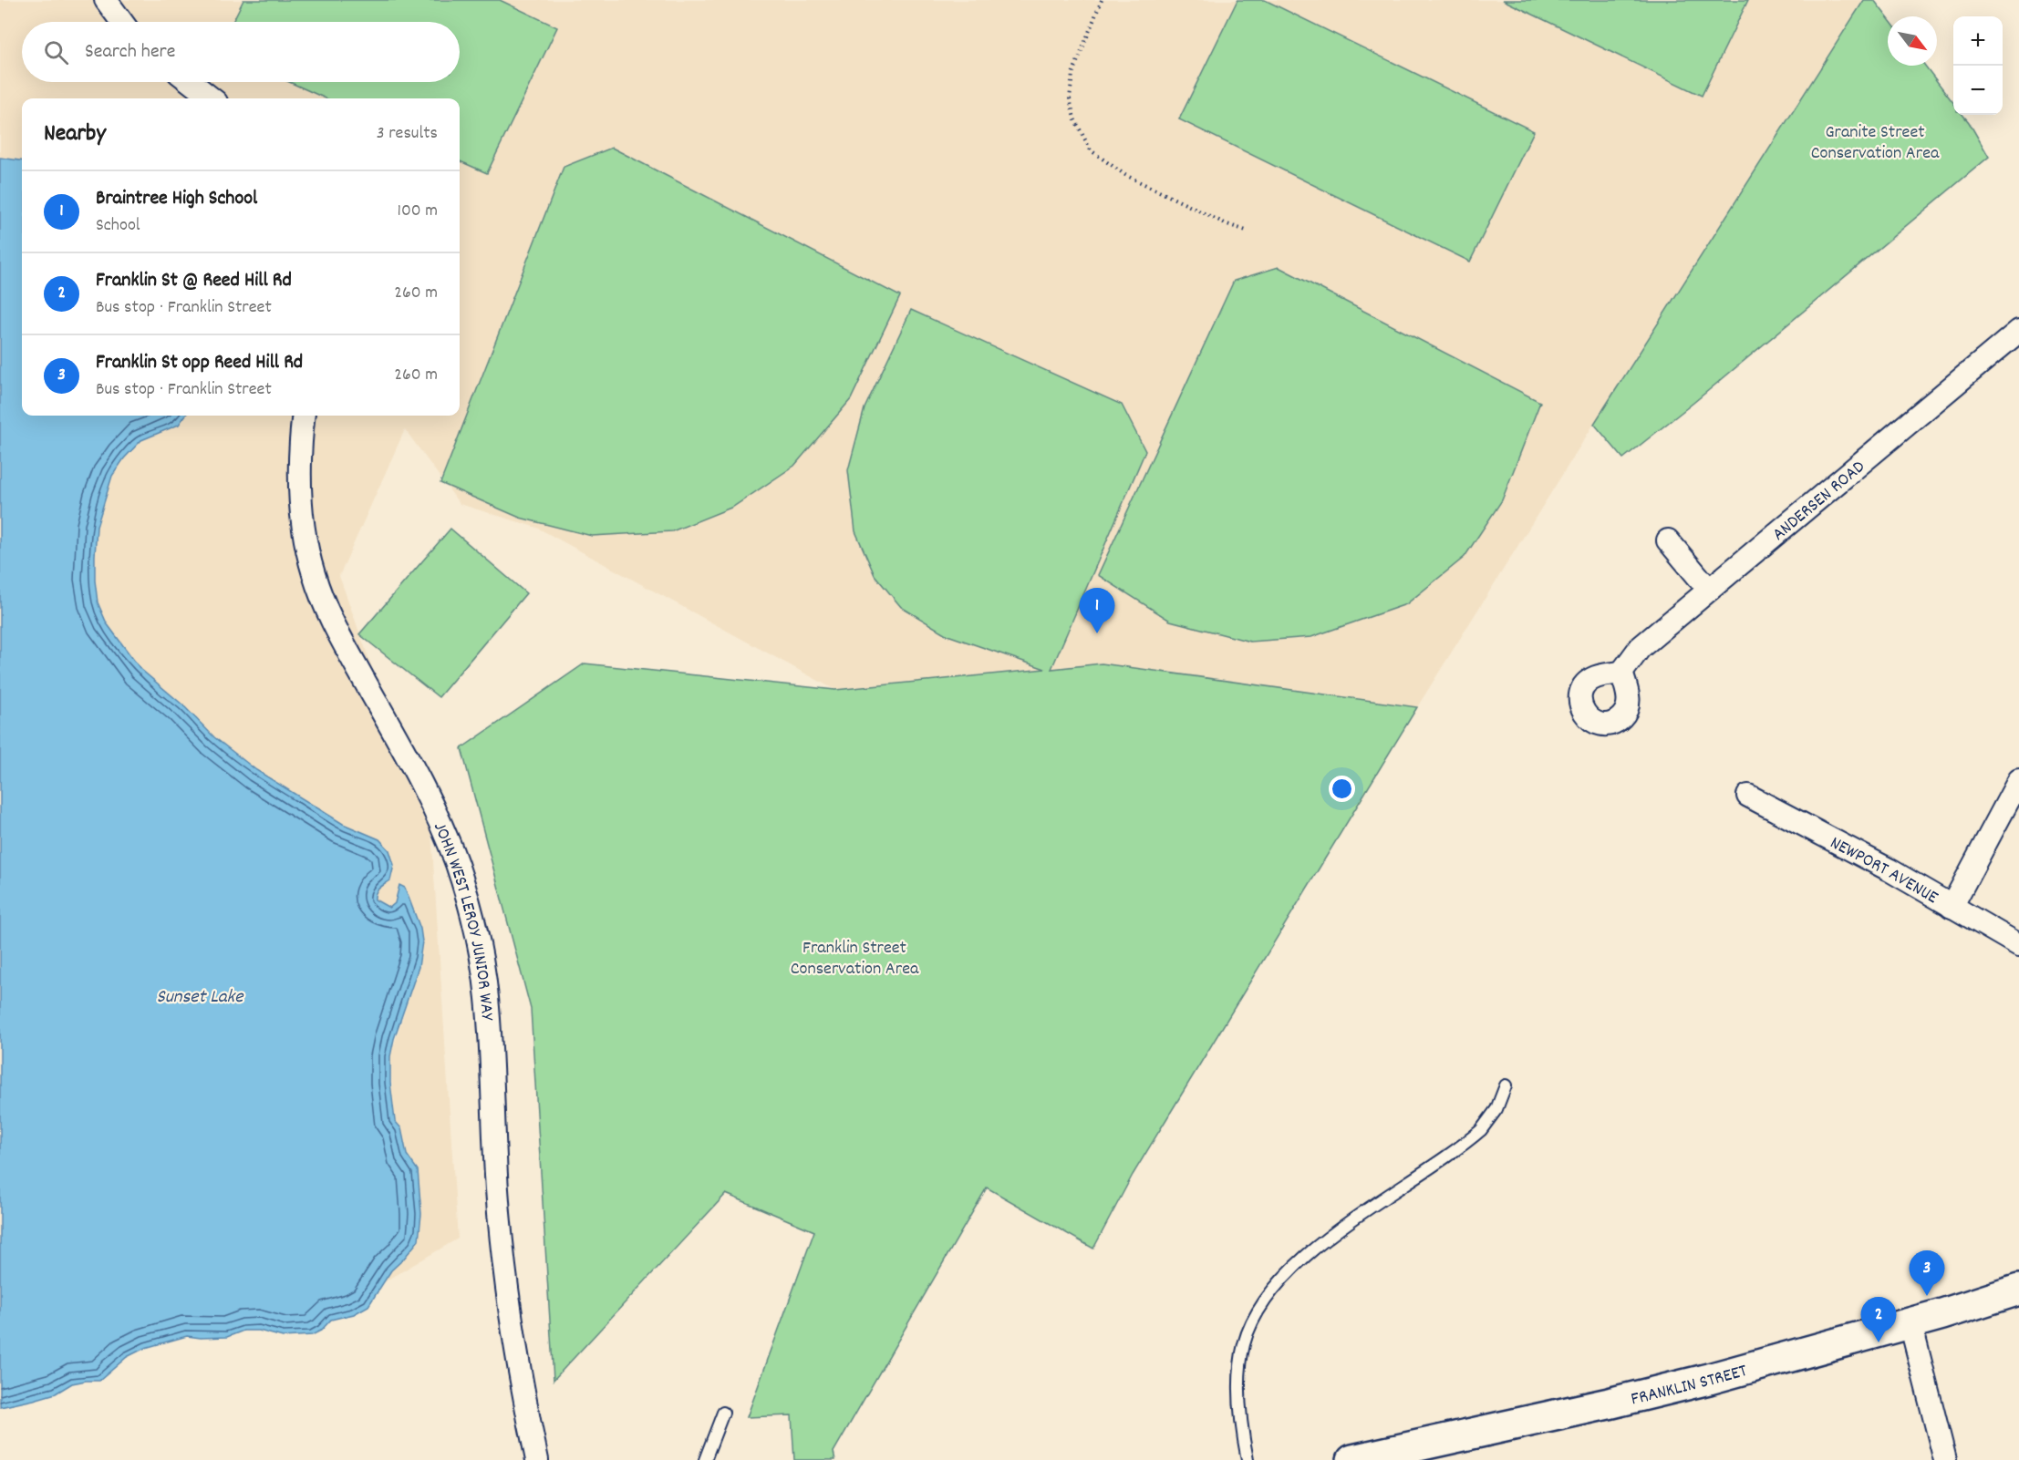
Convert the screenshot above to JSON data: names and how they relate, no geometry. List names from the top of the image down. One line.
{"streets":{"main road":["FRANKLIN STREET"],"street":["ANDERSEN ROAD","NEWPORT AVENUE","JOHN WEST LEROY JUNIOR WAY"]},"water":["Sunset Lake"],"parks":["Granite Street Conservation Area","Franklin Street Conservation Area"],"north":"bottom right","page":{"map_buttons":["+","−"],"search":"Search here","heading":["Nearby","3 results"],"list":[{"mark":"1","name":"Braintree High School","note":"School","value":"100 m"},{"mark":"2","name":"Franklin St @ Reed Hill Rd","note":"Bus stop · Franklin Street","value":"260 m"},{"mark":"3","name":"Franklin St opp Reed Hill Rd","note":"Bus stop · Franklin Street","value":"260 m"}],"pins":["1","3","2"]}}
